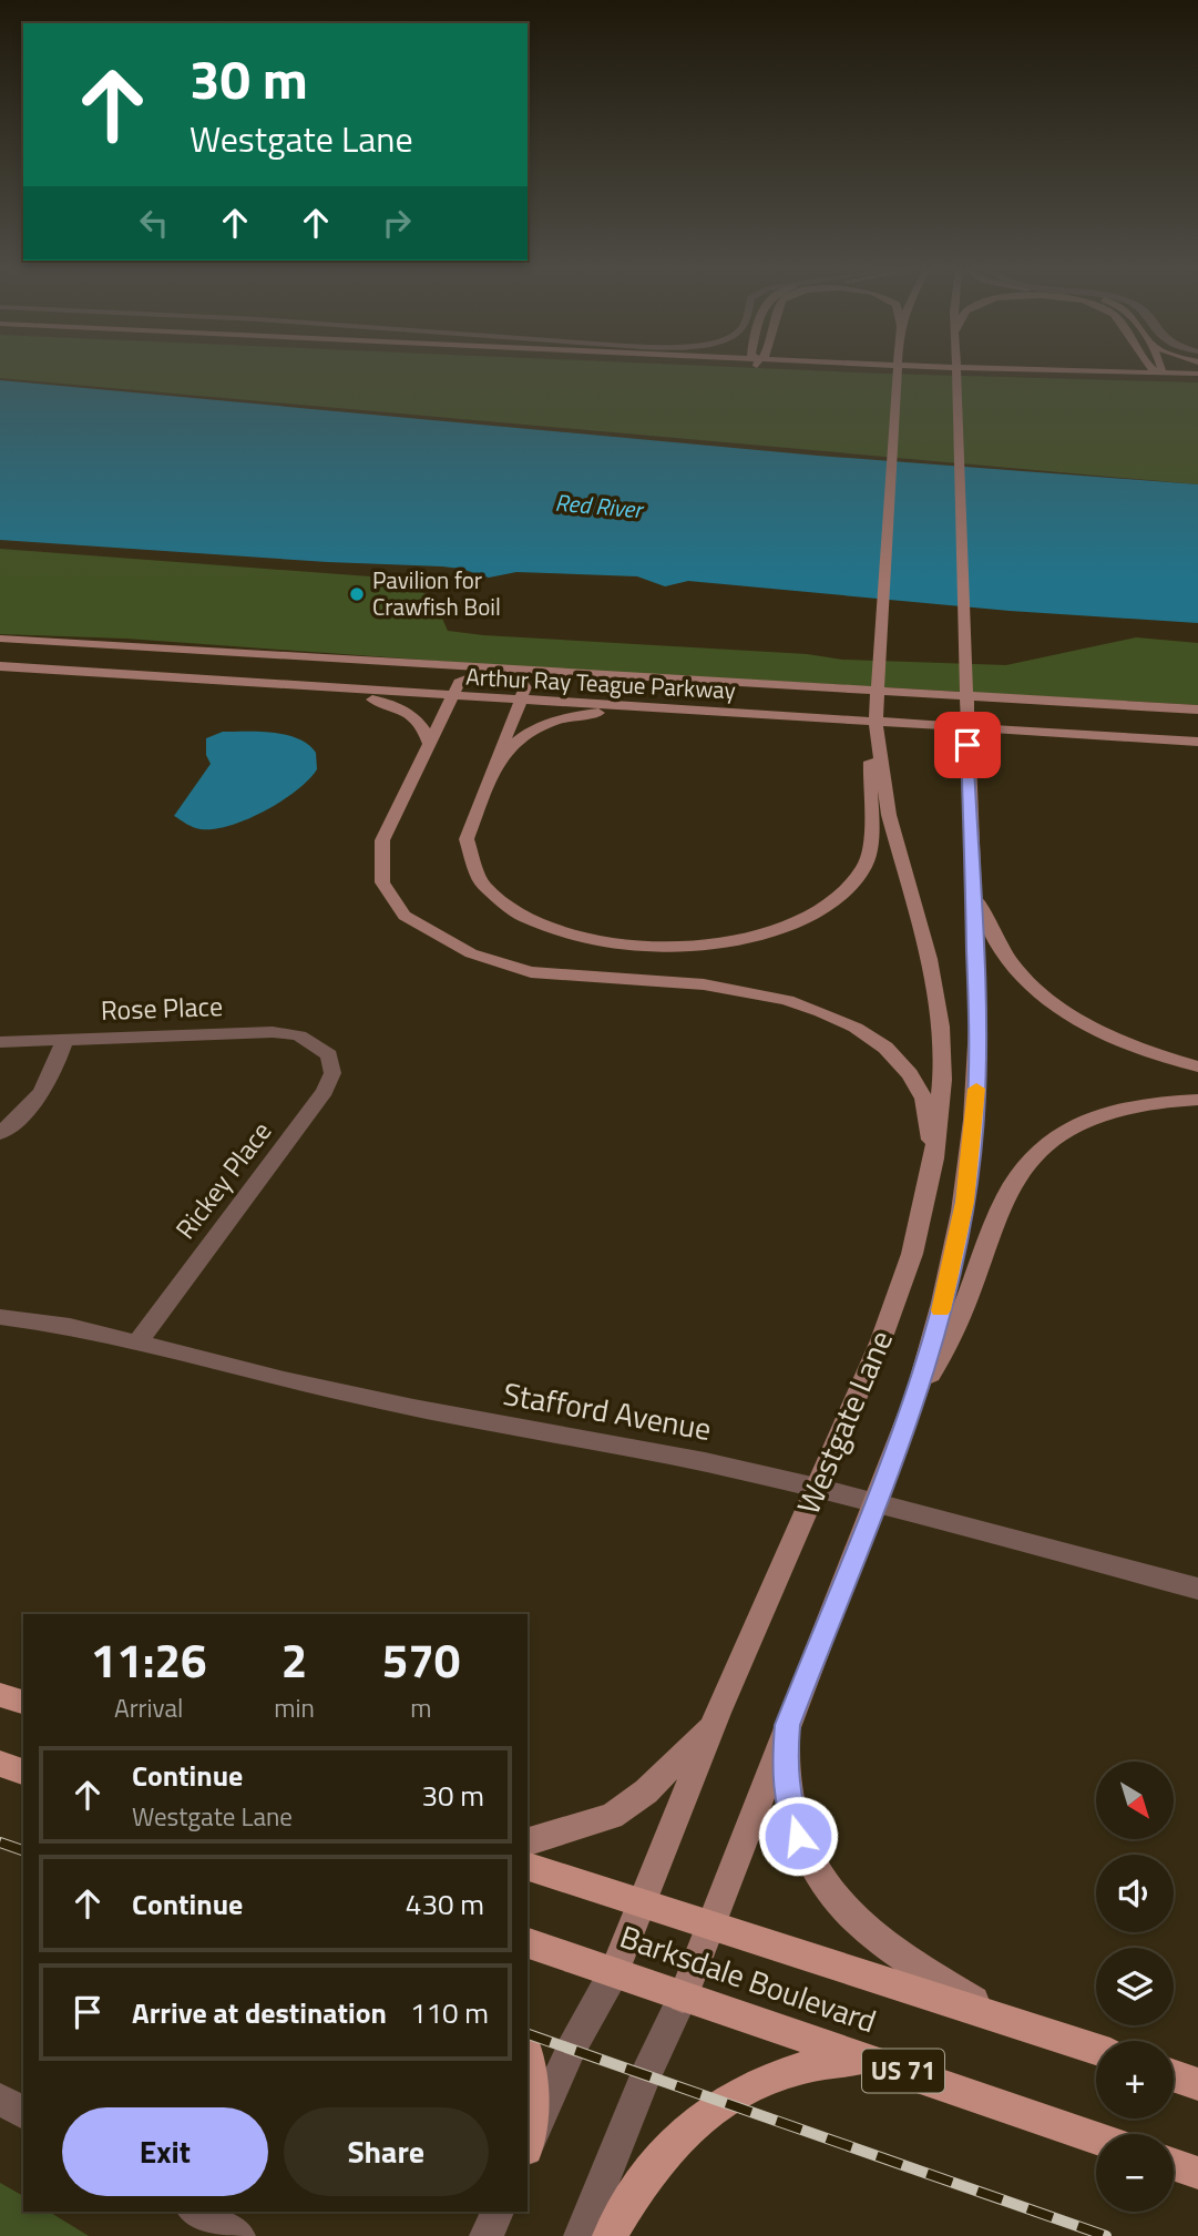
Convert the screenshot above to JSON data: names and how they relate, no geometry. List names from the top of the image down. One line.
{"streets":{"main road":["Arthur Ray Teague Parkway","Westgate Lane","Barksdale Boulevard","US 71"],"street":["Rose Place","Rickey Place","Stafford Avenue"]},"crossings":[["Rose Place","Rickey Place"],["Rickey Place","Stafford Avenue"],["Stafford Avenue","Westgate Lane"],["Westgate Lane","Barksdale Boulevard"]],"water":["Red River"],"places":["Pavilion for Crawfish Boil"],"north":"bottom right","page":{"turn":["30 m","Westgate Lane"],"eta":["11:26","Arrival","2","min","570","m"],"list":[{"name":"Continue","note":"Westgate Lane","value":"30 m"},{"name":"Continue","value":"430 m"},{"name":"Arrive at destination","value":"110 m"}],"map_buttons":["+","−"],"buttons":["Exit","Share"]}}
